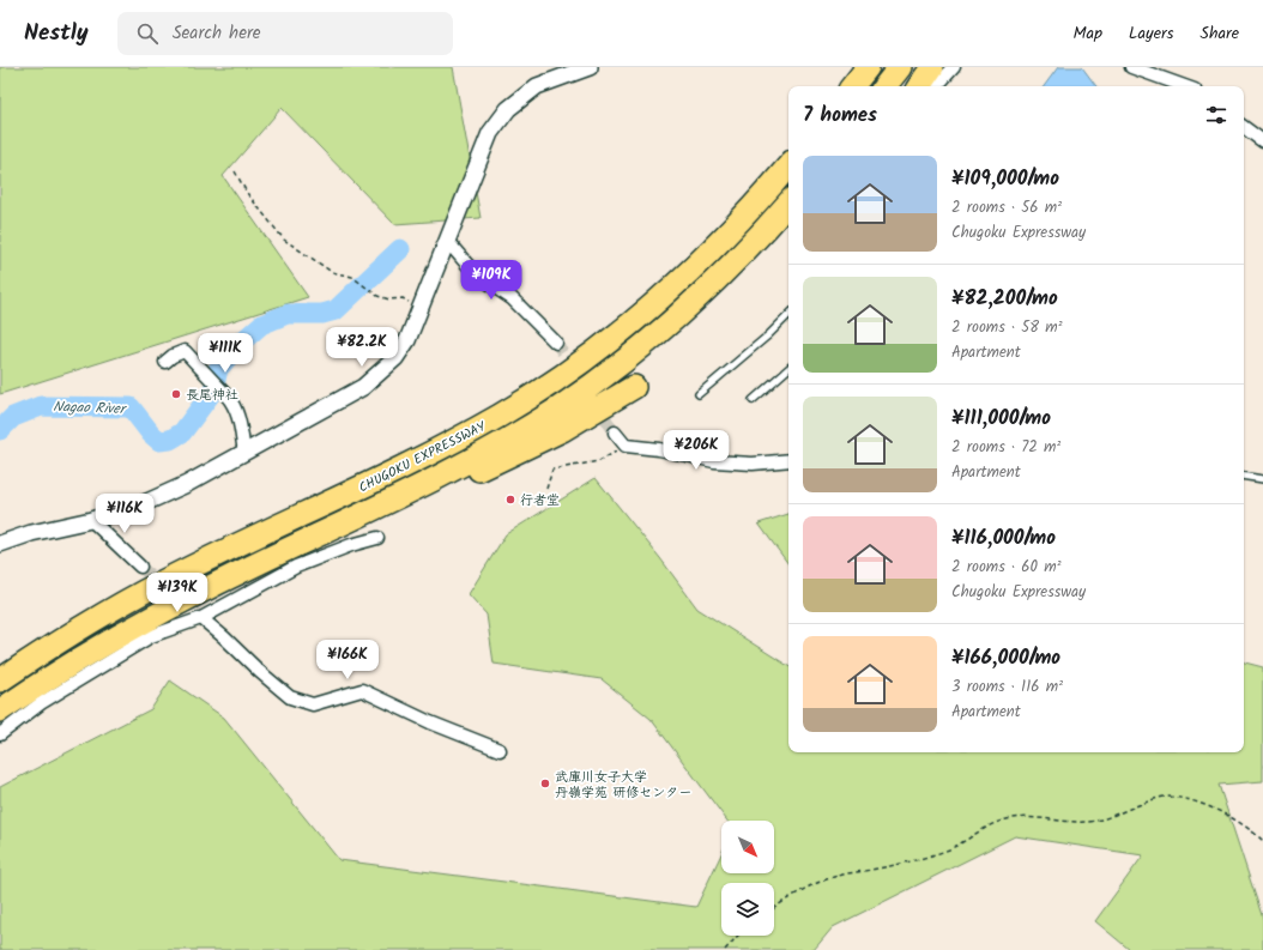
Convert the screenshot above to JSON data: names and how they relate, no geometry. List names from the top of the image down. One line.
{"streets":{"highway":["CHUGOKU EXPRESSWAY"]},"water":["Nagao River"],"places":["長尾神社","行者堂","武庫川女子大学 丹嶺学苑 研修センター"],"north":"bottom right","page":{"header":"Nestly","search":"Search here","nav":["Map","Layers","Share"],"heading":"7 homes","list":[{"name":"¥109,000/mo","note":"2 rooms · 56 m² · Chugoku Expressway"},{"name":"¥82,200/mo","note":"2 rooms · 58 m² · Apartment"},{"name":"¥111,000/mo","note":"2 rooms · 72 m² · Apartment"},{"name":"¥116,000/mo","note":"2 rooms · 60 m² · Chugoku Expressway"},{"name":"¥166,000/mo","note":"3 rooms · 116 m² · Apartment"}],"price":["¥109K","¥82.2K","¥111K","¥206K","¥116K","¥139K","¥166K"]}}
